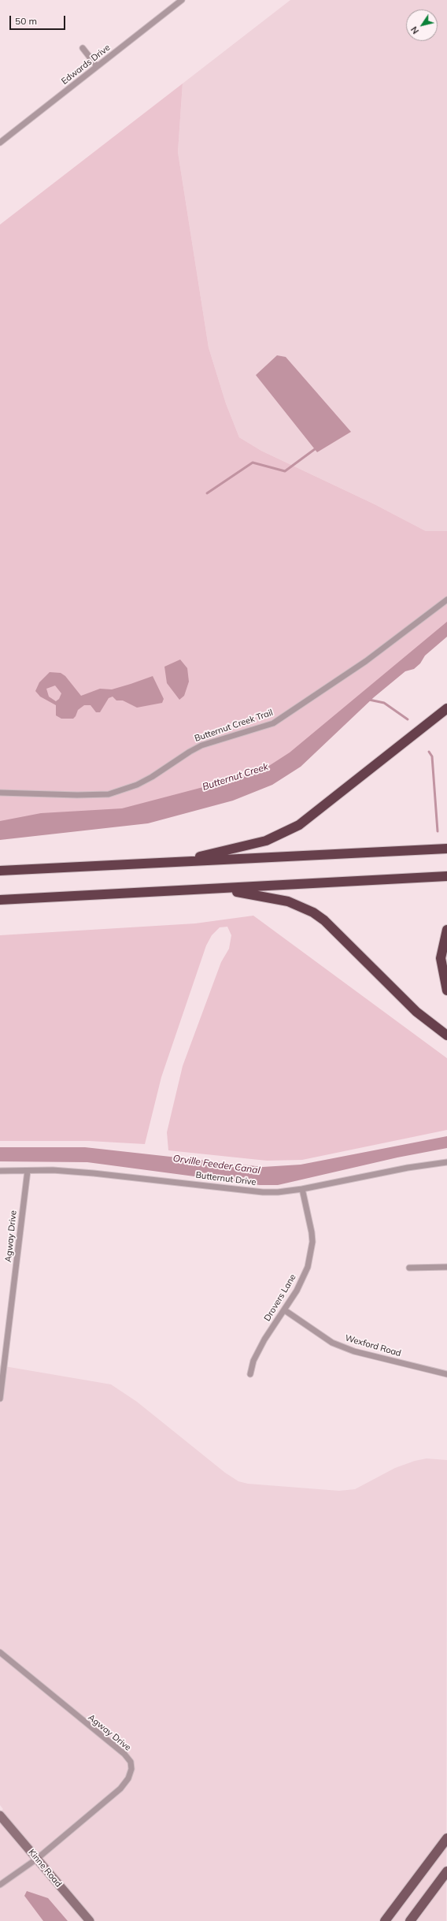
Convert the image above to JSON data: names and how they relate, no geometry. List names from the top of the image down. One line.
{"streets":{"street":["Edwards Drive","Butternut Creek Trail","Butternut Drive","Agway Drive","Drovers Lane","Wexford Road","Kinne Road"]},"crossings":[["Butternut Drive","Agway Drive"],["Butternut Drive","Drovers Lane"],["Agway Drive","Kinne Road"],["Drovers Lane","Wexford Road"]],"water":["Butternut Creek","Orville Feeder Canal"],"scale_bar":"50 m","north":"bottom left"}
